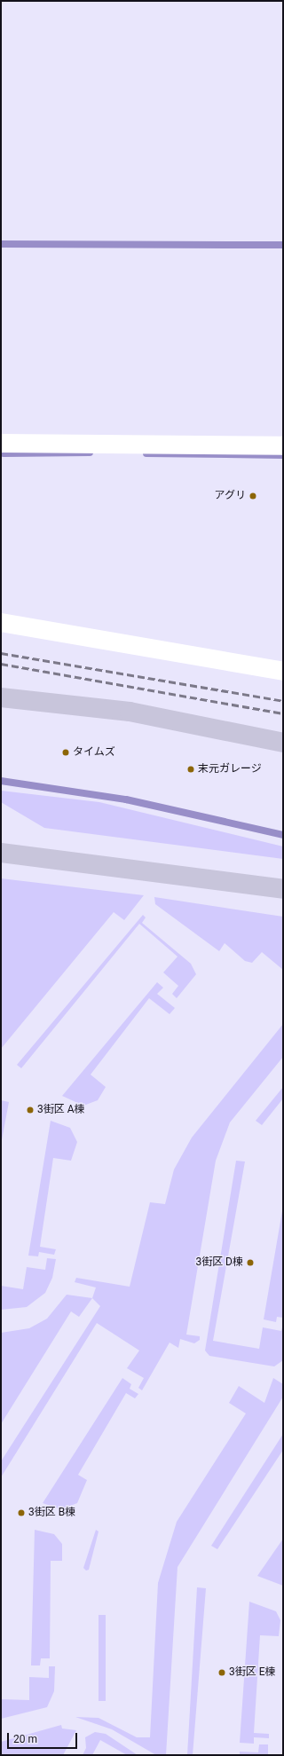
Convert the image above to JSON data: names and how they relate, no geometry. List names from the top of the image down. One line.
{"places":["アグリ","タイムズ","末元ガレージ","3街区 A棟","3街区 D棟","3街区 B棟","3街区 E棟"],"scale_bar":"20 m"}
